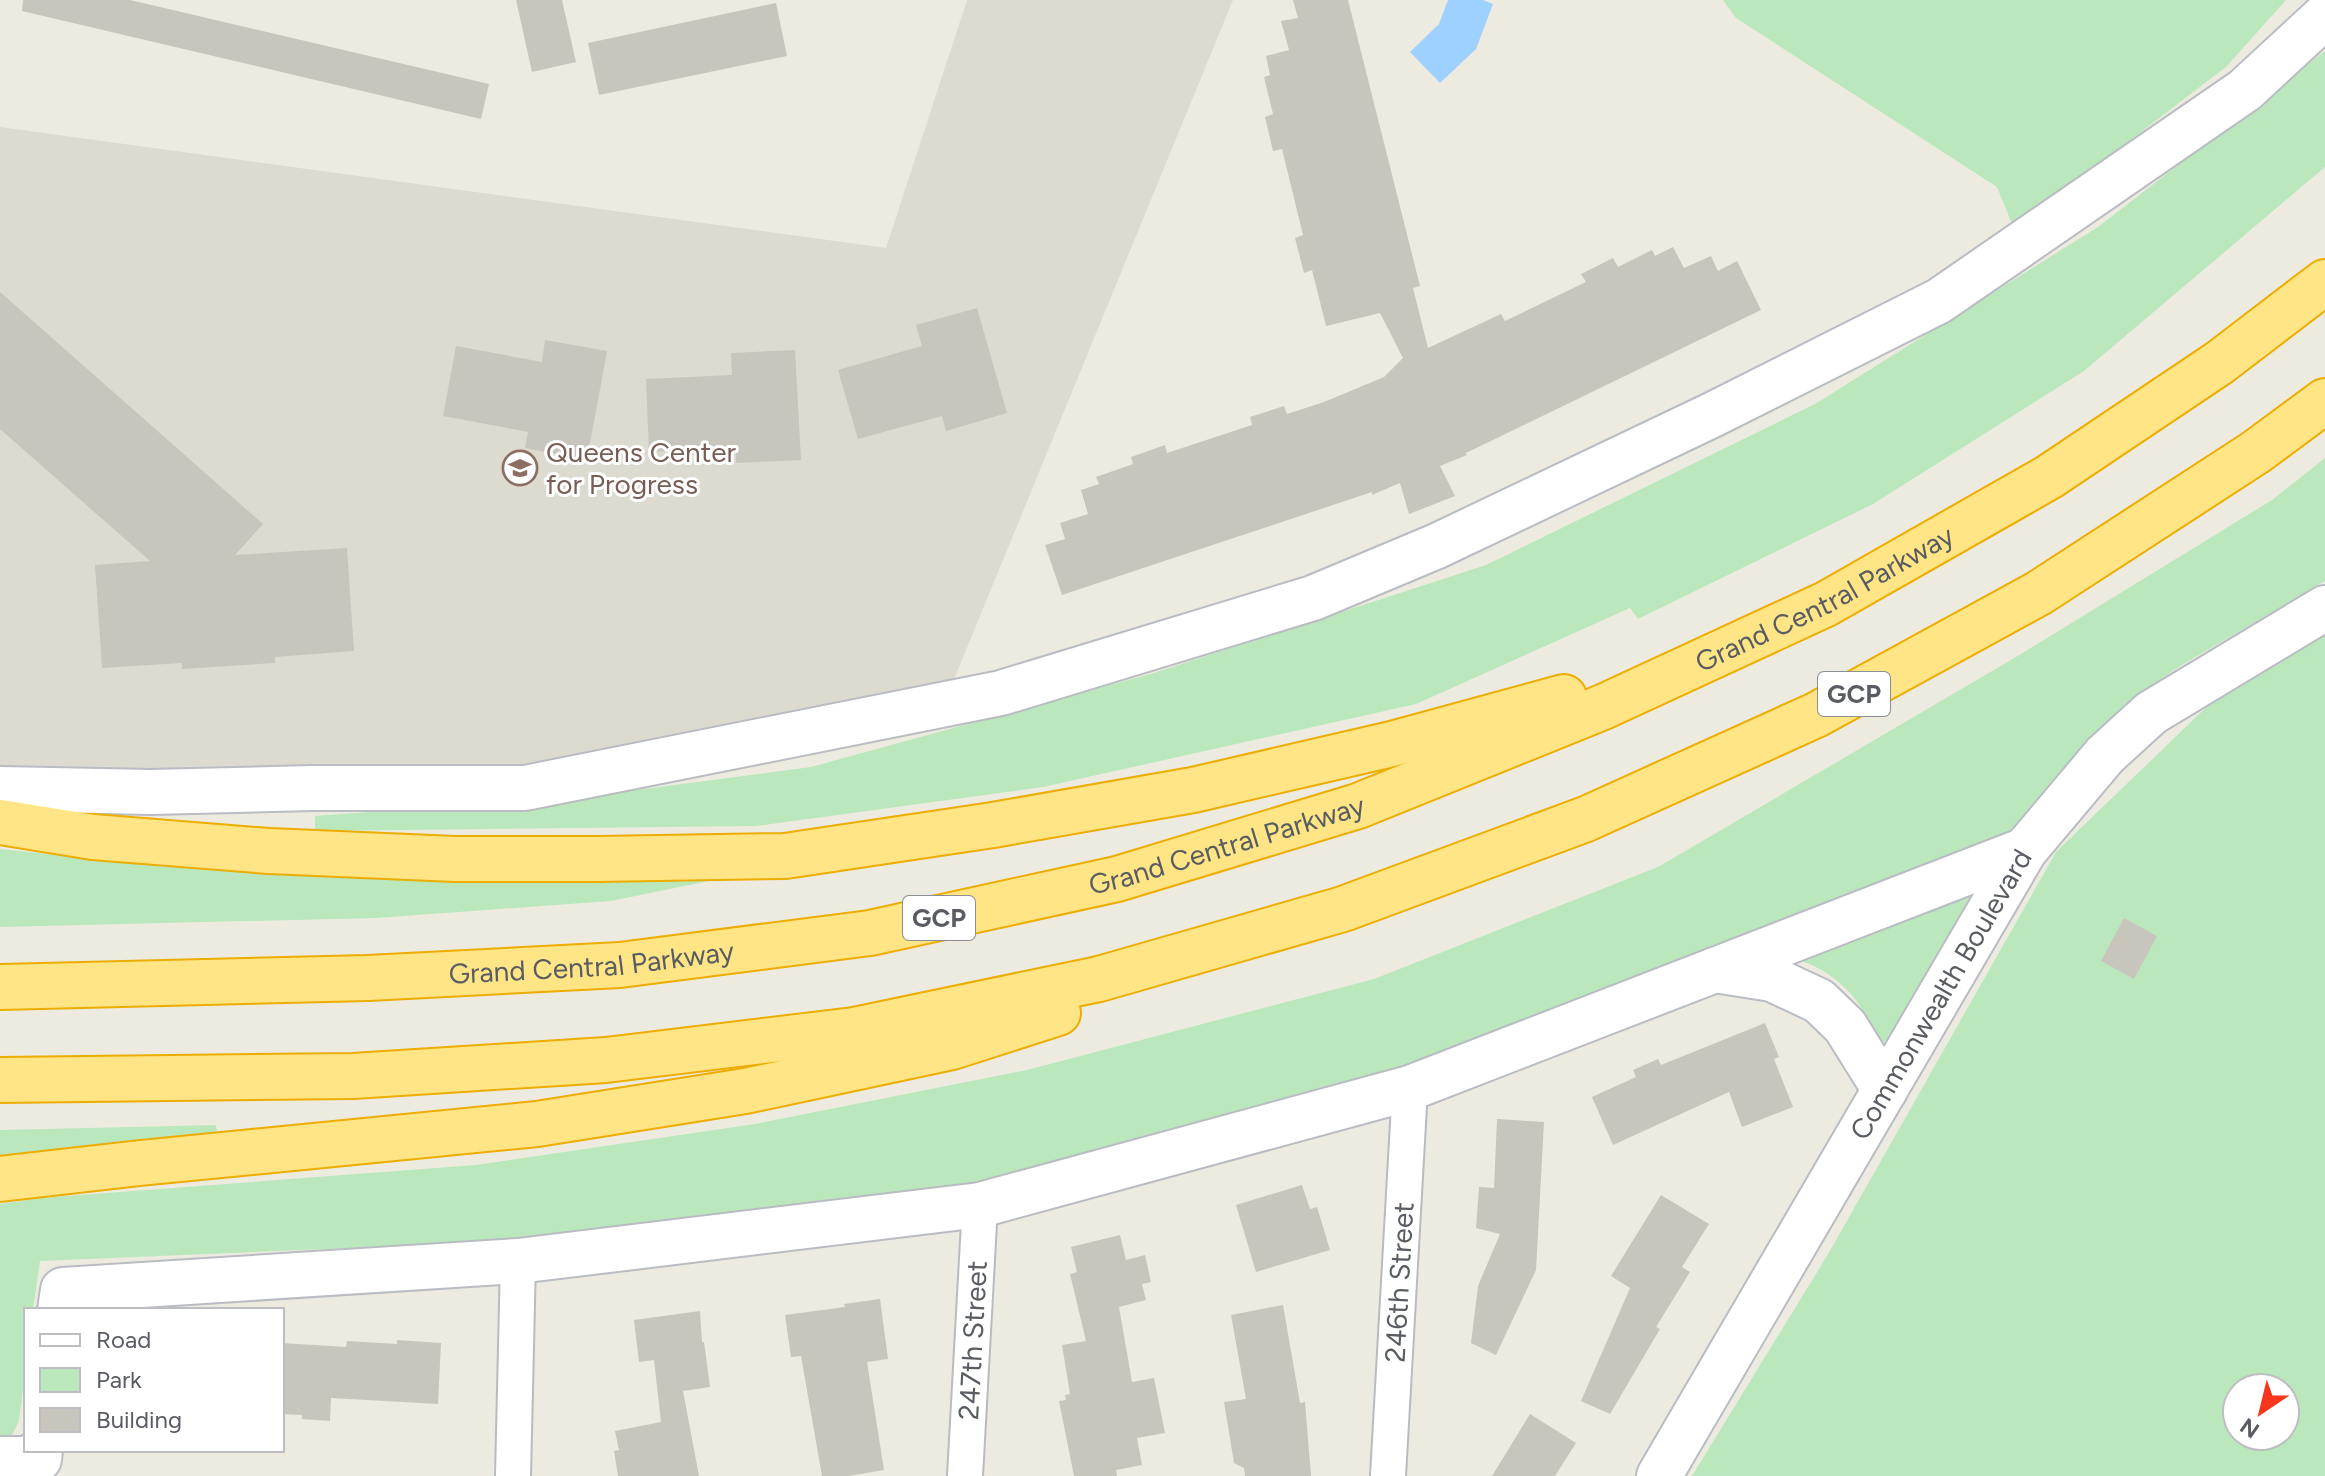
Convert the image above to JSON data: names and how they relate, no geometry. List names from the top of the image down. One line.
{"streets":{"highway":["Grand Central Parkway","GCP"],"street":["Commonwealth Boulevard","246th Street","247th Street"]},"places":{"school or university":["Queens Center for Progress"]},"legend":["Road","Park","Building"],"north":"bottom left"}
